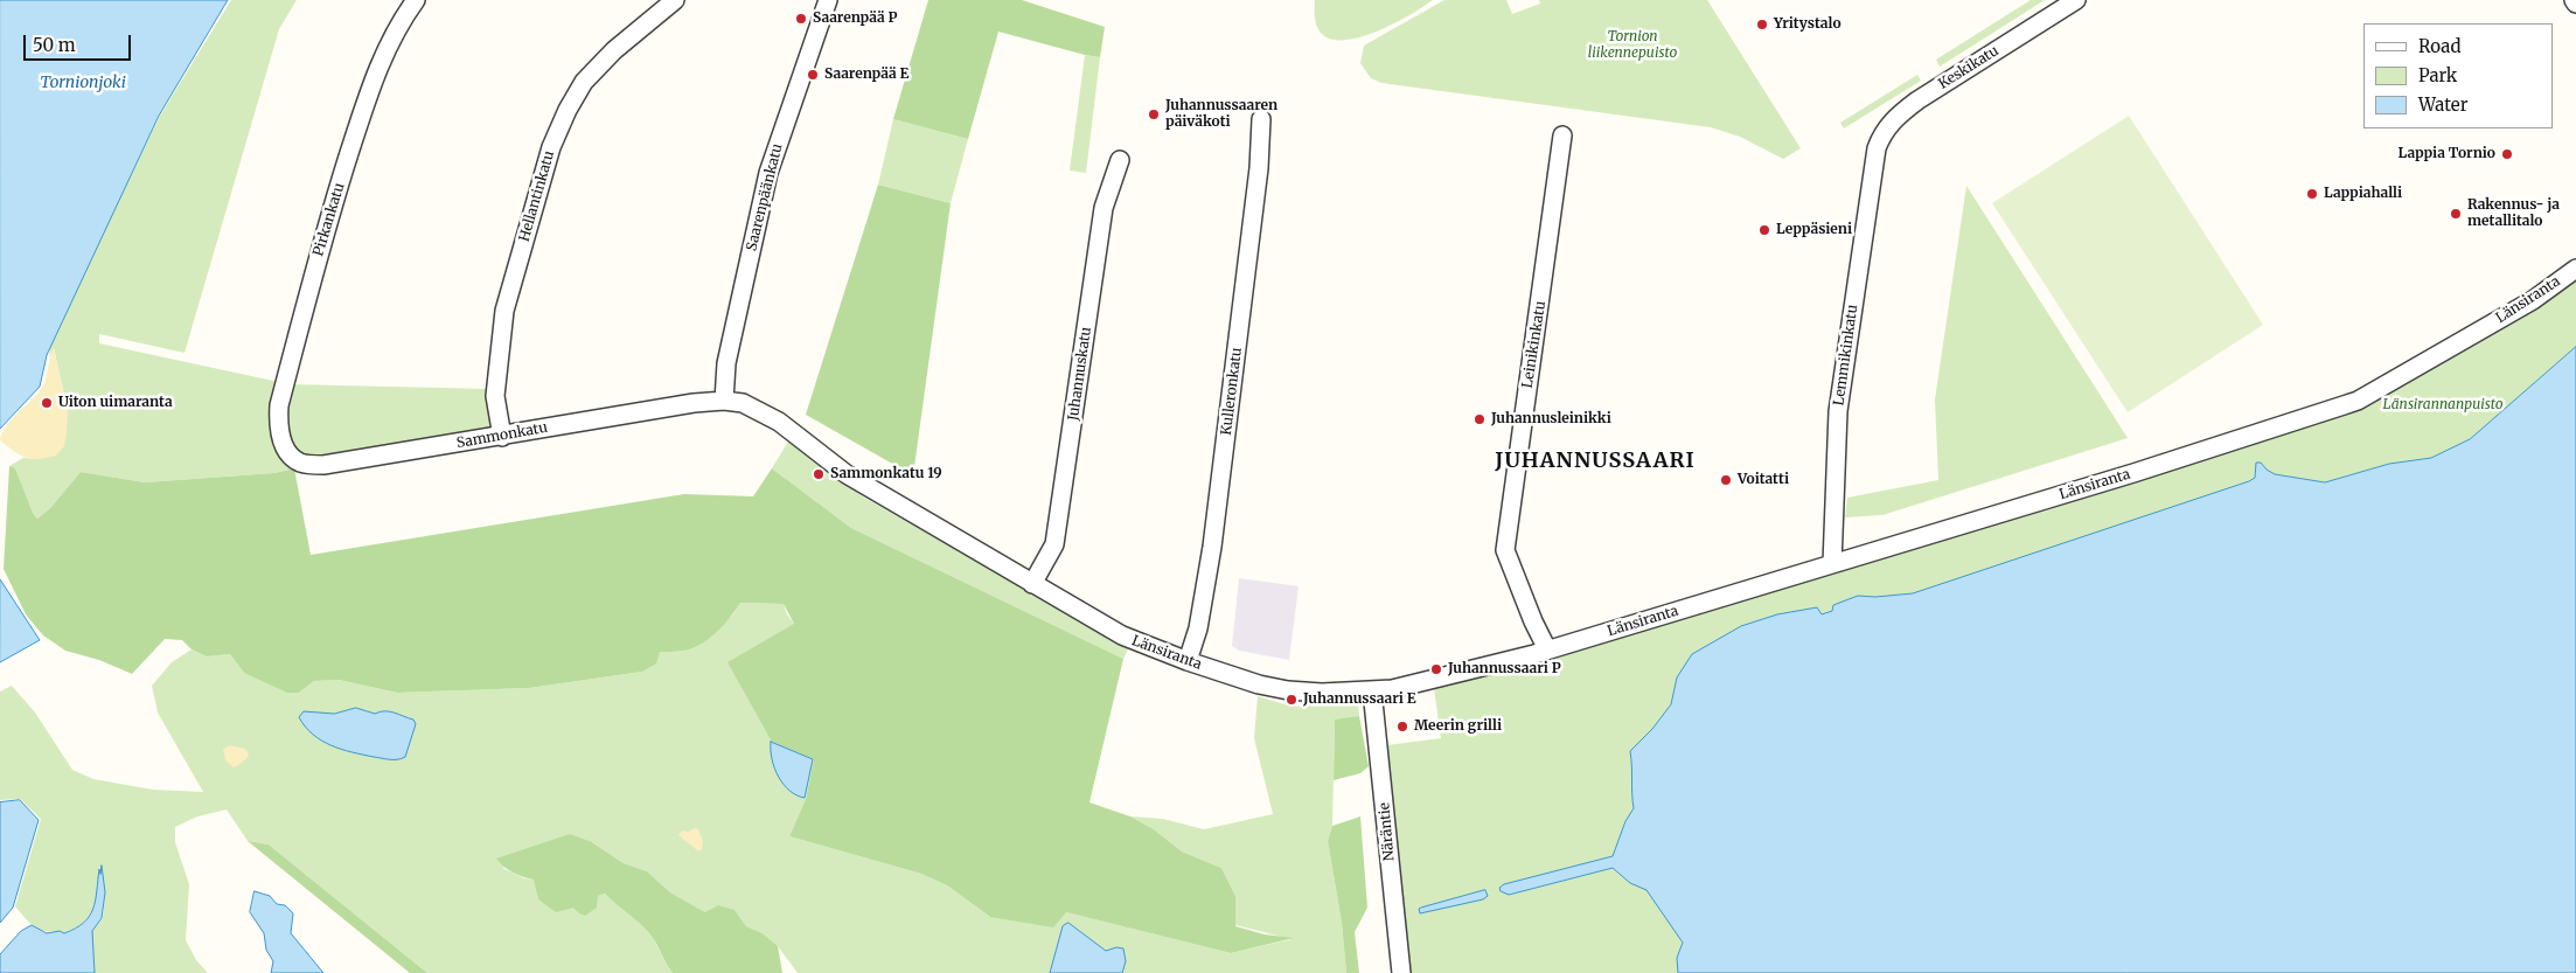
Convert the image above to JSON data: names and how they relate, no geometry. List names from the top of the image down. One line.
{"streets":{"street":["Keskikatu","Hellantinkatu","Saarenpäänkatu","Pirkankatu","Länsiranta","Leinikinkatu","Lemmikinkatu","Juhannuskatu","Kulleronkatu","Sammonkatu","Näräntie"]},"crossings":[["Keskikatu","Lemmikinkatu"],["Hellantinkatu","Sammonkatu"],["Saarenpäänkatu","Länsiranta"],["Saarenpäänkatu","Sammonkatu"],["Pirkankatu","Sammonkatu"],["Länsiranta","Leinikinkatu"],["Länsiranta","Lemmikinkatu"],["Länsiranta","Juhannuskatu"],["Länsiranta","Kulleronkatu"],["Länsiranta","Sammonkatu"],["Länsiranta","Näräntie"]],"districts":["JUHANNUSSAARI"],"water":["Tornionjoki"],"parks":["Tornion liikennepuisto","Länsirannanpuisto"],"places":["Saarenpää P","Yritystalo","Saarenpää E","Juhannussaaren päiväkoti","Lappia Tornio","Lappiahalli","Rakennus- ja metallitalo","Leppäsieni","Uiton uimaranta","Juhannusleinikki","Sammonkatu 19","Voitatti","Juhannussaari P","Juhannussaari E","Meerin grilli"],"legend":["Road","Park","Water"],"scale_bar":"50 m"}
